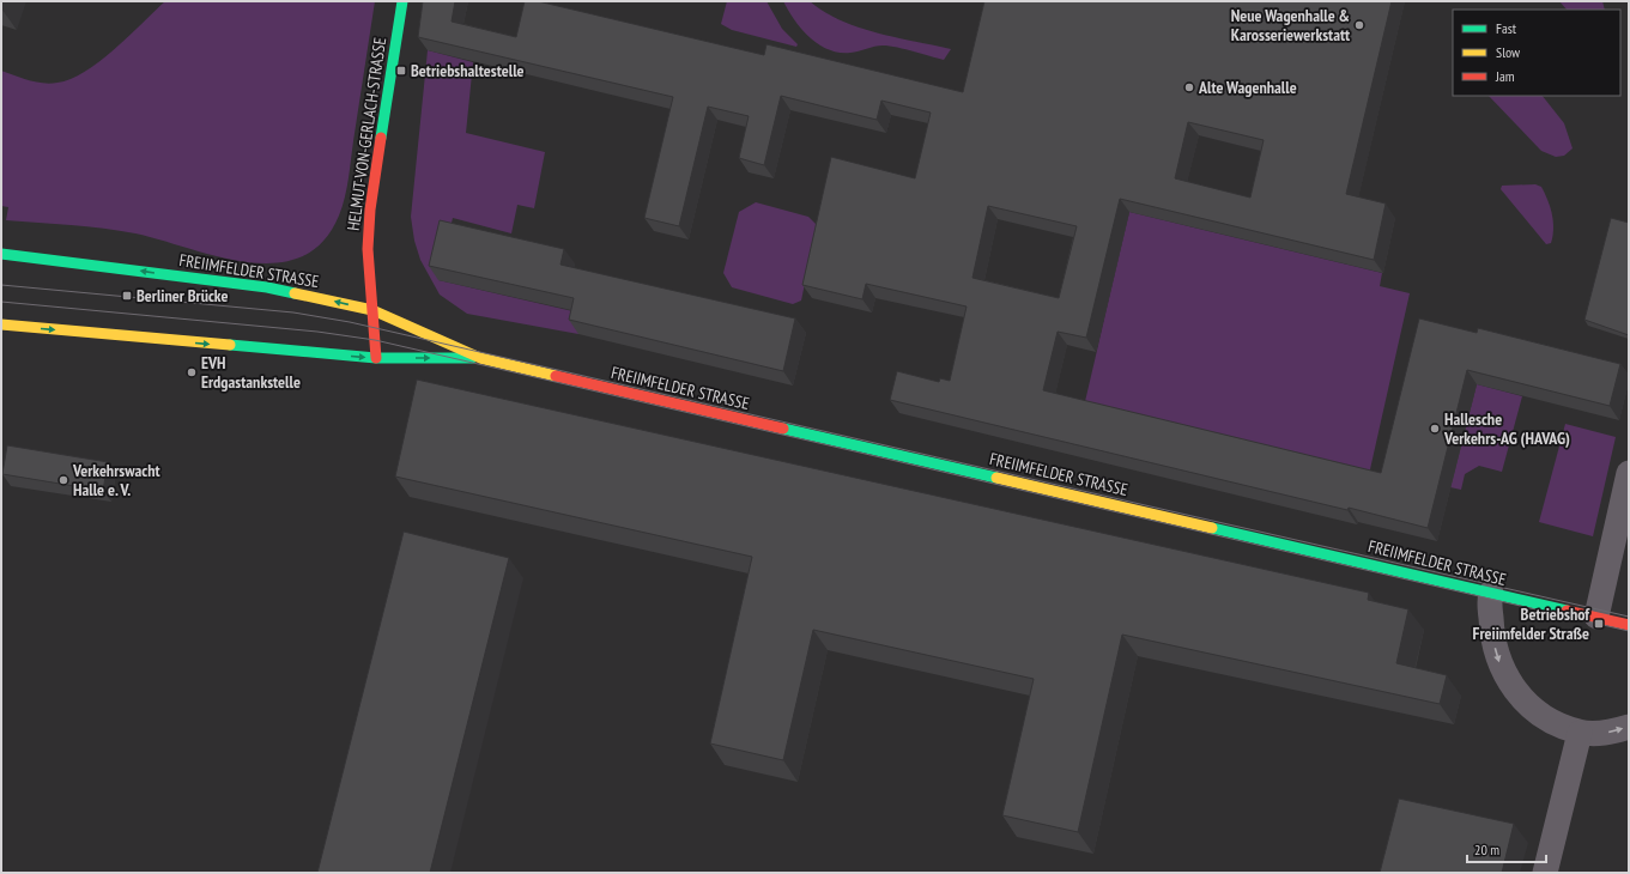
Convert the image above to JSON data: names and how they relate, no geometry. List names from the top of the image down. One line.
{"streets":{"street":["HELMUT-VON-GERLACH-STRASSE","FREIIMFELDER STRASSE"]},"crossings":[["HELMUT-VON-GERLACH-STRASSE","FREIIMFELDER STRASSE"]],"places":{"other":["Neue Wagenhalle & Karosseriewerkstatt","Alte Wagenhalle","EVH Erdgastankstelle","Hallesche Verkehrs-AG (HAVAG)","Verkehrswacht Halle e. V."],"transit":["Betriebshaltestelle","Berliner Brücke","Betriebshof Freiimfelder Straße"]},"legend":["Fast","Slow","Jam"],"scale_bar":"20 m"}
